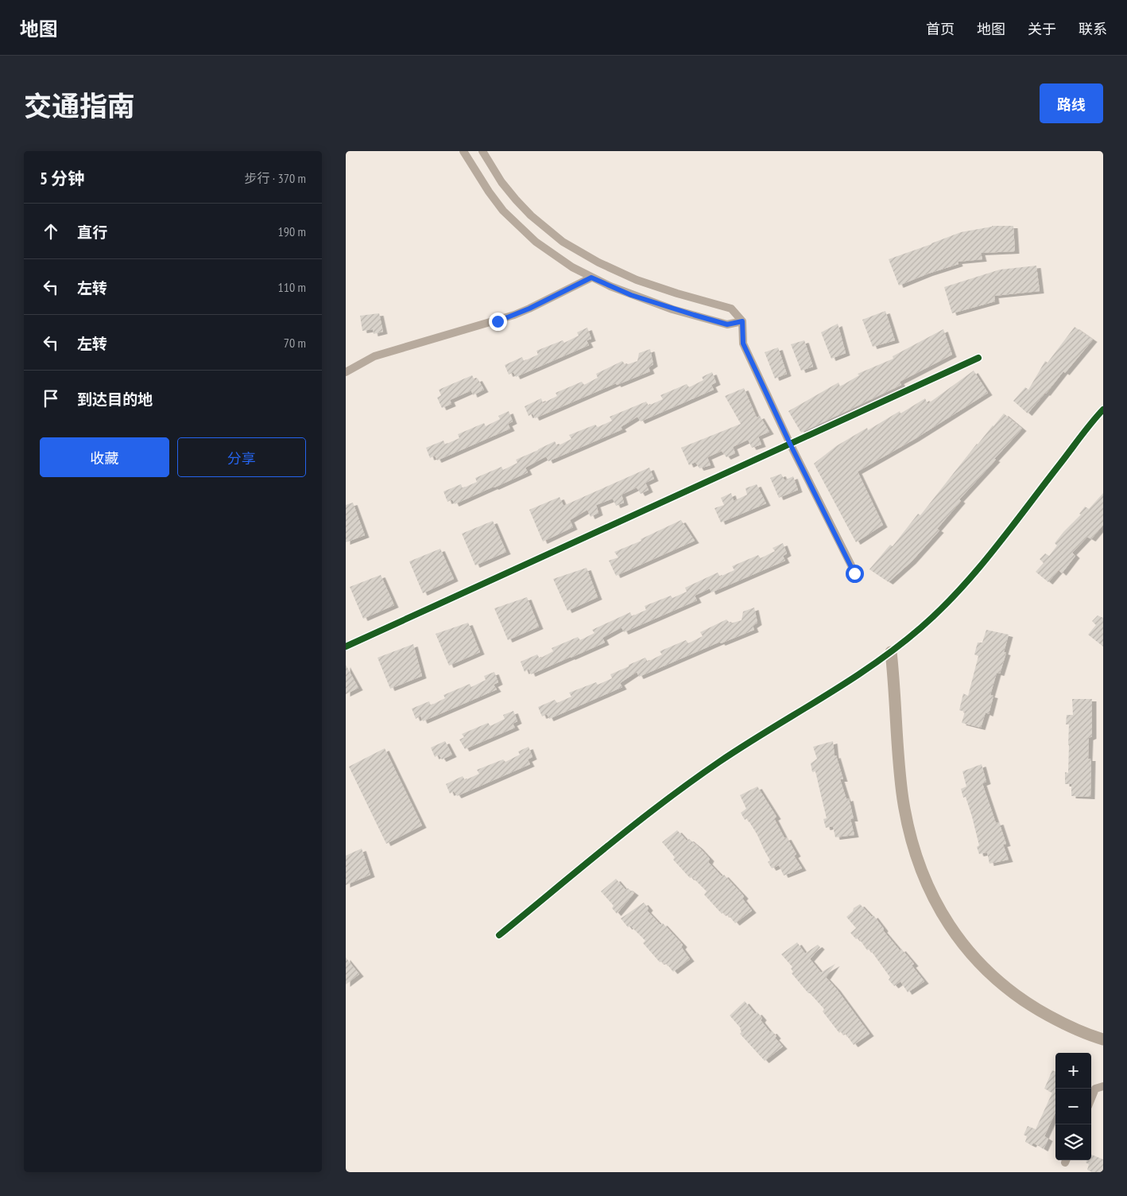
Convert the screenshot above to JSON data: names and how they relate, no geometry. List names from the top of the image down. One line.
{"page":{"header":"地图","nav":["首页","地图","关于","联系"],"title":"交通指南","buttons":["路线",["收藏","分享"]],"heading":["5 分钟","步行 · 370 m"],"list":[["直行","190 m"],["左转","110 m"],["左转","70 m"],"到达目的地"],"map_buttons":["+","−"]}}
